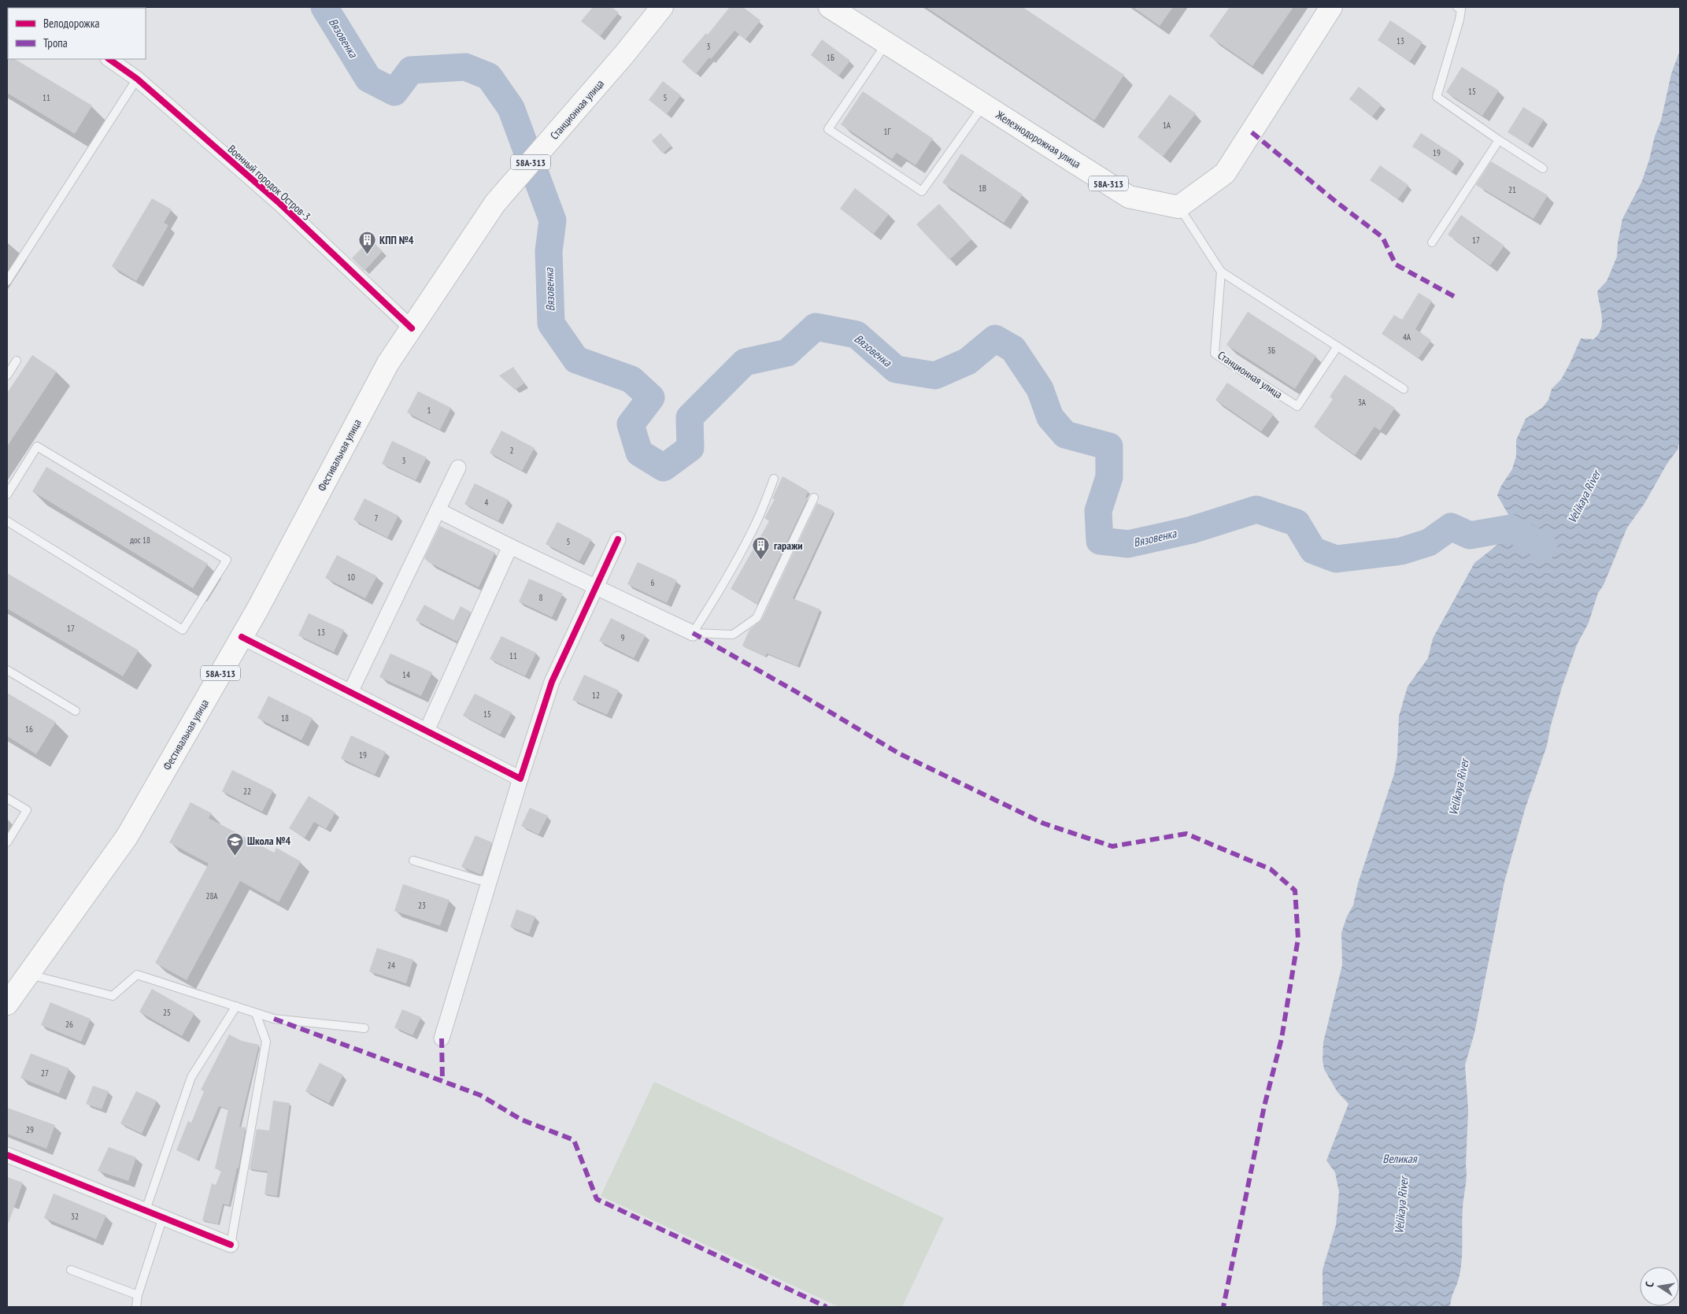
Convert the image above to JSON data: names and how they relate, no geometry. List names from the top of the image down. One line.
{"streets":{"main road":["Станционная улица","Железнодорожная улица","58А-313","Фестивальная улица"],"street":["Военный городок Остров-3"]},"crossings":[["Станционная улица","Военный городок Остров-3"],["Станционная улица","Фестивальная улица"],["Военный городок Остров-3","Фестивальная улица"]],"water":["Вязовенка","Velikaya River","Великая"],"places":{"building":["КПП №4","гаражи"],"school or university":["Школа №4"]},"house_numbers":["13","3","1Б","15","11","5","1А","1Г","19","1В","21","17","4А","3Б","3А","1","2","3","4","7","дос 18","5","10","6","8","17","13","9","11","14","12","15","18","16","19","22","28А","23","24","25","26","27","29","32"],"legend":["Велодорожка","Тропа"],"north":"left"}
